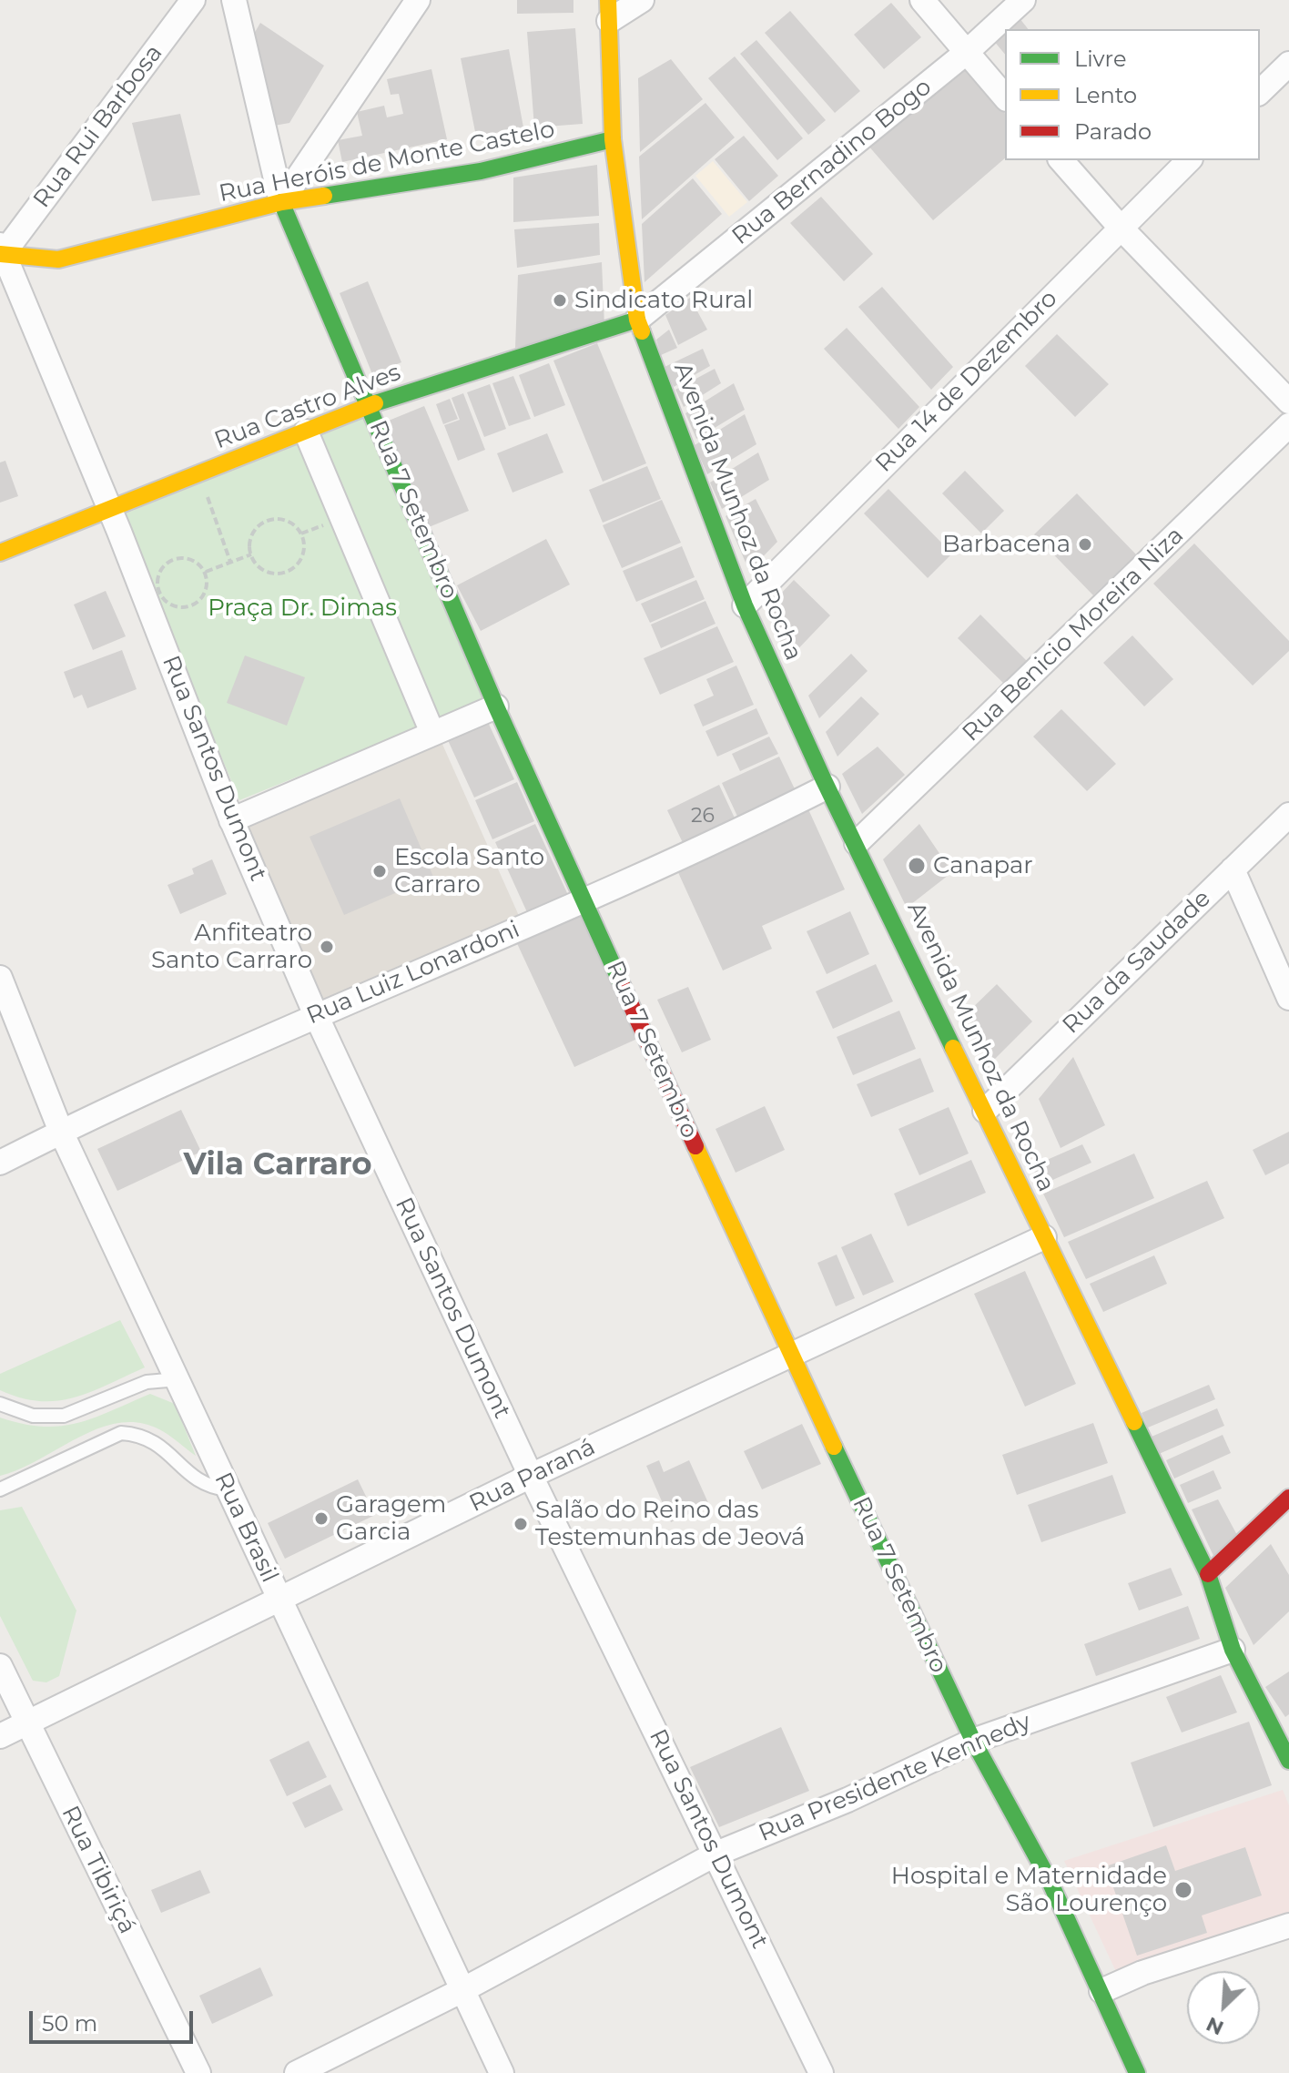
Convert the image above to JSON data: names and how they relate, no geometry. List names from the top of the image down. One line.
{"streets":{"main road":["Rua Heróis de Monte Castelo","Rua Castro Alves","Rua 7 Setembro","Avenida Munhoz da Rocha"],"street":["Rua Rui Barbosa","Rua Bernadino Bogo","Rua 14 de Dezembro","Rua Benicio Moreira Niza","Rua Santos Dumont","Rua da Saudade","Rua Luiz Lonardoni","Rua Paraná","Rua Brasil","Rua Presidente Kennedy","Rua Tibiriçá"]},"crossings":[["Rua Rui Barbosa","Rua Heróis de Monte Castelo"],["Rua Rui Barbosa","Rua Santos Dumont"],["Rua Heróis de Monte Castelo","Rua 7 Setembro"],["Rua Heróis de Monte Castelo","Avenida Munhoz da Rocha"],["Rua Heróis de Monte Castelo","Rua Santos Dumont"],["Rua Bernadino Bogo","Rua Castro Alves"],["Rua Bernadino Bogo","Avenida Munhoz da Rocha"],["Rua 14 de Dezembro","Avenida Munhoz da Rocha"],["Rua Castro Alves","Rua 7 Setembro"],["Rua Castro Alves","Avenida Munhoz da Rocha"],["Rua Castro Alves","Rua Santos Dumont"],["Rua 7 Setembro","Rua Luiz Lonardoni"],["Rua 7 Setembro","Rua Paraná"],["Rua 7 Setembro","Rua Presidente Kennedy"],["Avenida Munhoz da Rocha","Rua Benicio Moreira Niza"],["Avenida Munhoz da Rocha","Rua da Saudade"],["Avenida Munhoz da Rocha","Rua Luiz Lonardoni"],["Avenida Munhoz da Rocha","Rua Paraná"],["Avenida Munhoz da Rocha","Rua Presidente Kennedy"],["Rua Santos Dumont","Rua Luiz Lonardoni"],["Rua Santos Dumont","Rua Paraná"],["Rua Santos Dumont","Rua Presidente Kennedy"],["Rua Luiz Lonardoni","Rua Brasil"],["Rua Paraná","Rua Brasil"],["Rua Paraná","Rua Tibiriçá"],["Rua Brasil","Rua Presidente Kennedy"]],"districts":["Vila Carraro"],"parks":["Praça Dr. Dimas"],"places":["Sindicato Rural","Barbacena","Canapar","Escola Santo Carraro","Anfiteatro Santo Carraro","Garagem Garcia","Salão do Reino das Testemunhas de Jeová","Hospital e Maternidade São Lourenço"],"house_numbers":["26"],"legend":["Livre","Lento","Parado"],"scale_bar":"50 m","north":"bottom left"}
